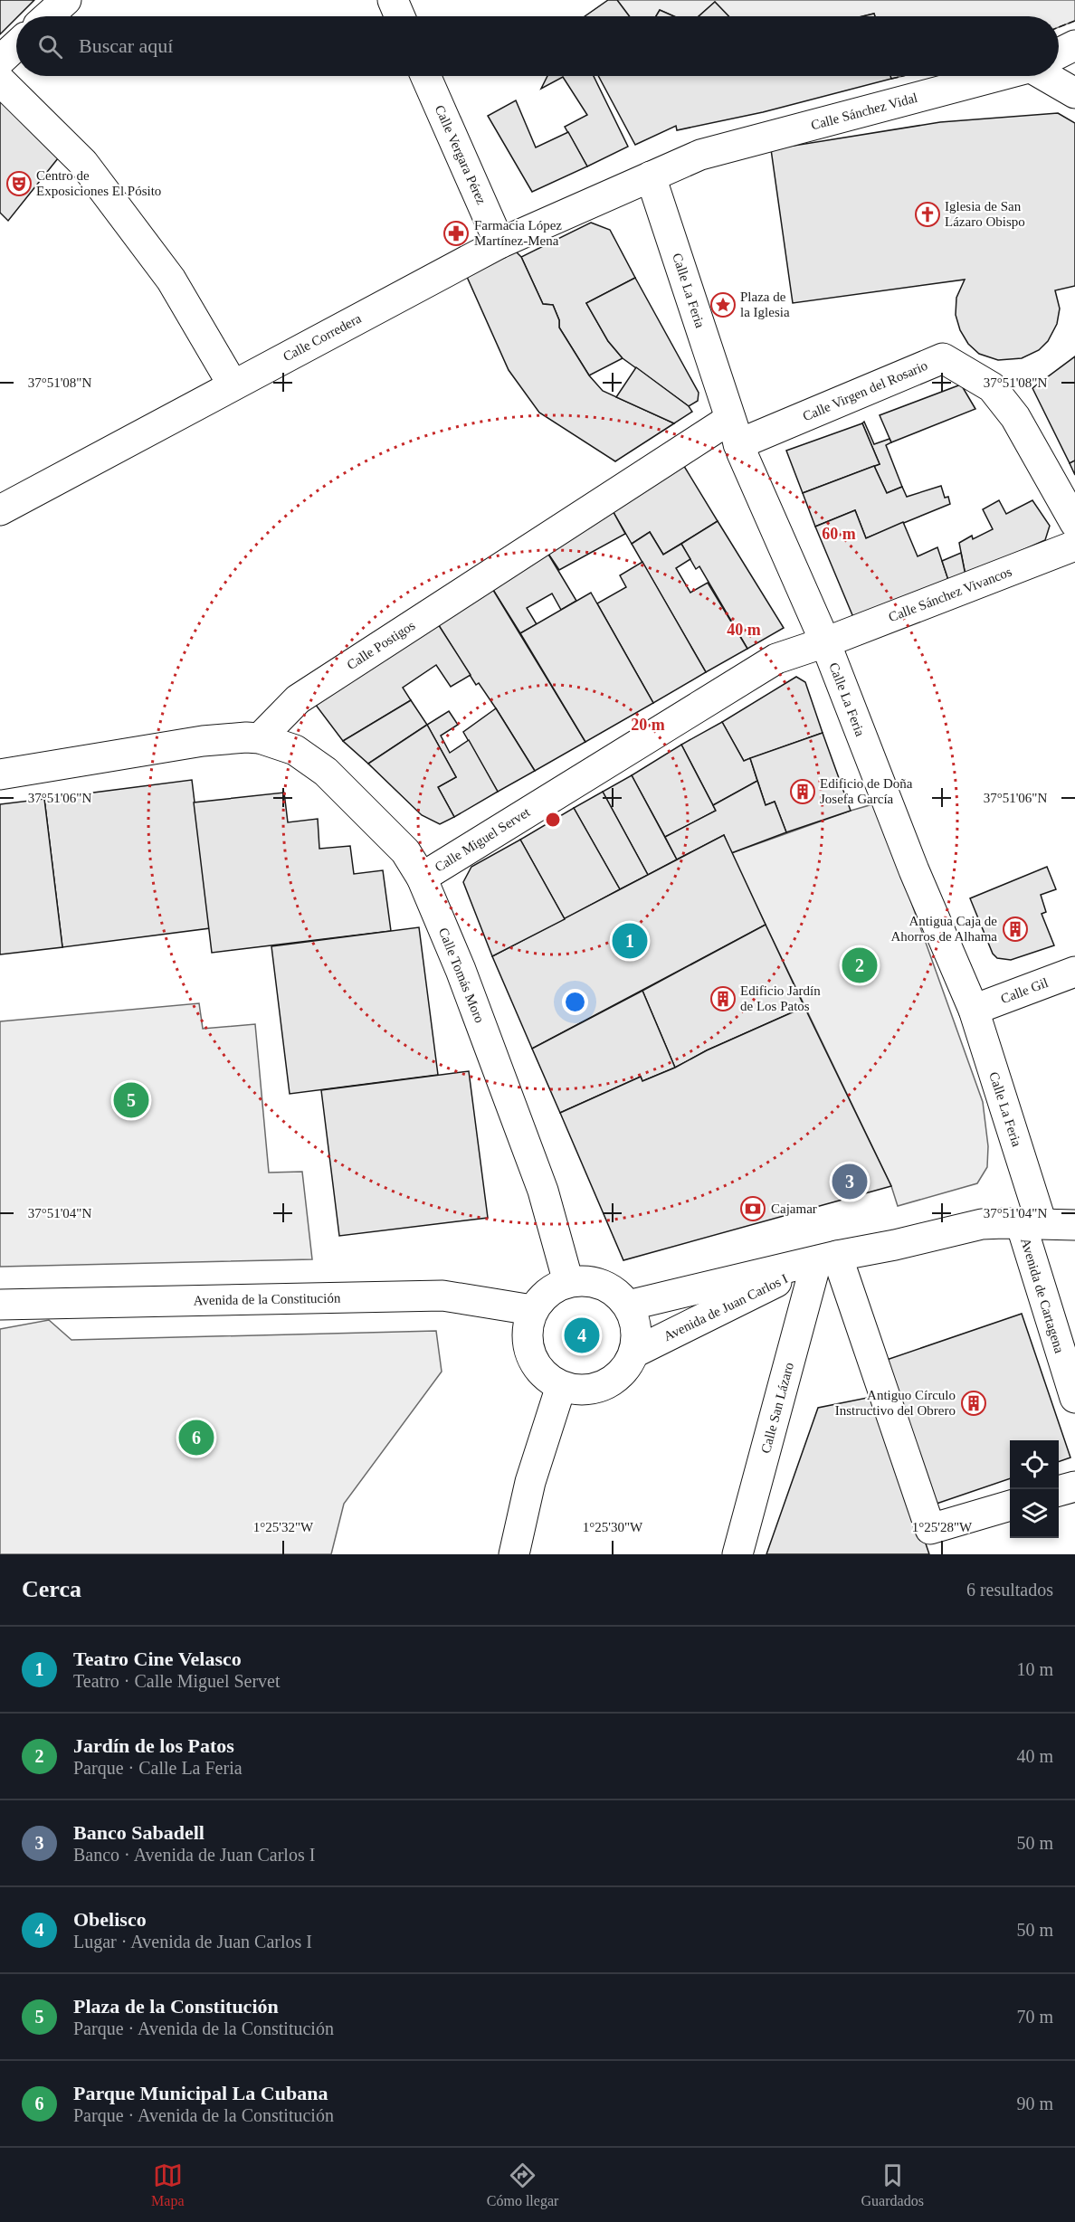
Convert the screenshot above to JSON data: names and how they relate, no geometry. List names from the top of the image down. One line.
{"streets":{"street":["Calle Sánchez Vidal","Calle Vergara Pérez","Calle La Feria","Calle Corredera","Calle Virgen del Rosario","Calle Sánchez Vivancos","Calle Postigos","Calle Miguel Servet","Calle Tomás Moro","Calle Gil","Avenida de Cartagena","Avenida de la Constitución","Avenida de Juan Carlos I","Calle San Lázaro"]},"crossings":[["Calle Sánchez Vidal","Calle La Feria"],["Calle Sánchez Vidal","Calle Corredera"],["Calle Vergara Pérez","Calle Corredera"],["Calle La Feria","Calle Corredera"],["Calle La Feria","Calle Virgen del Rosario"],["Calle La Feria","Calle Sánchez Vivancos"],["Calle La Feria","Calle Postigos"],["Calle La Feria","Calle Miguel Servet"],["Calle La Feria","Calle Gil"],["Calle La Feria","Avenida de Cartagena"],["Calle La Feria","Avenida de Juan Carlos I"],["Calle Virgen del Rosario","Calle Postigos"],["Calle Sánchez Vivancos","Calle Miguel Servet"],["Calle Postigos","Calle Tomás Moro"],["Calle Miguel Servet","Calle Tomás Moro"],["Calle Tomás Moro","Avenida de la Constitución"],["Calle Tomás Moro","Avenida de Juan Carlos I"],["Avenida de Cartagena","Avenida de Juan Carlos I"],["Avenida de la Constitución","Avenida de Juan Carlos I"],["Avenida de Juan Carlos I","Calle San Lázaro"]],"places":{"theatre":["Centro de Exposiciones El Pósito"],"church":["Iglesia de San Lázaro Obispo"],"pharmacy":["Farmacia López Martínez-Mena"],"place":["Plaza de la Iglesia"],"building":["Edificio de Doña Josefa García","Antigua Caja de Ahorros de Alhama","Edificio Jardín de Los Patos","Antiguo Círculo Instructivo del Obrero"],"bank":["Cajamar"]},"page":{"search":"Buscar aquí","pins":["1","2","5","3","4","6"],"heading":["Cerca","6 resultados"],"list":[{"mark":"1","name":"Teatro Cine Velasco","note":"Teatro · Calle Miguel Servet","value":"10 m"},{"mark":"2","name":"Jardín de los Patos","note":"Parque · Calle La Feria","value":"40 m"},{"mark":"3","name":"Banco Sabadell","note":"Banco · Avenida de Juan Carlos I","value":"50 m"},{"mark":"4","name":"Obelisco","note":"Lugar · Avenida de Juan Carlos I","value":"50 m"},{"mark":"5","name":"Plaza de la Constitución","note":"Parque · Avenida de la Constitución","value":"70 m"},{"mark":"6","name":"Parque Municipal La Cubana","note":"Parque · Avenida de la Constitución","value":"90 m"}],"nav":["Mapa","Cómo llegar","Guardados"]},"coordinates":["37°51'08\"N","37°51'06\"N","37°51'04\"N","1°25'32\"W","1°25'30\"W","1°25'28\"W"],"rings":["60 m","40 m","20 m"]}
